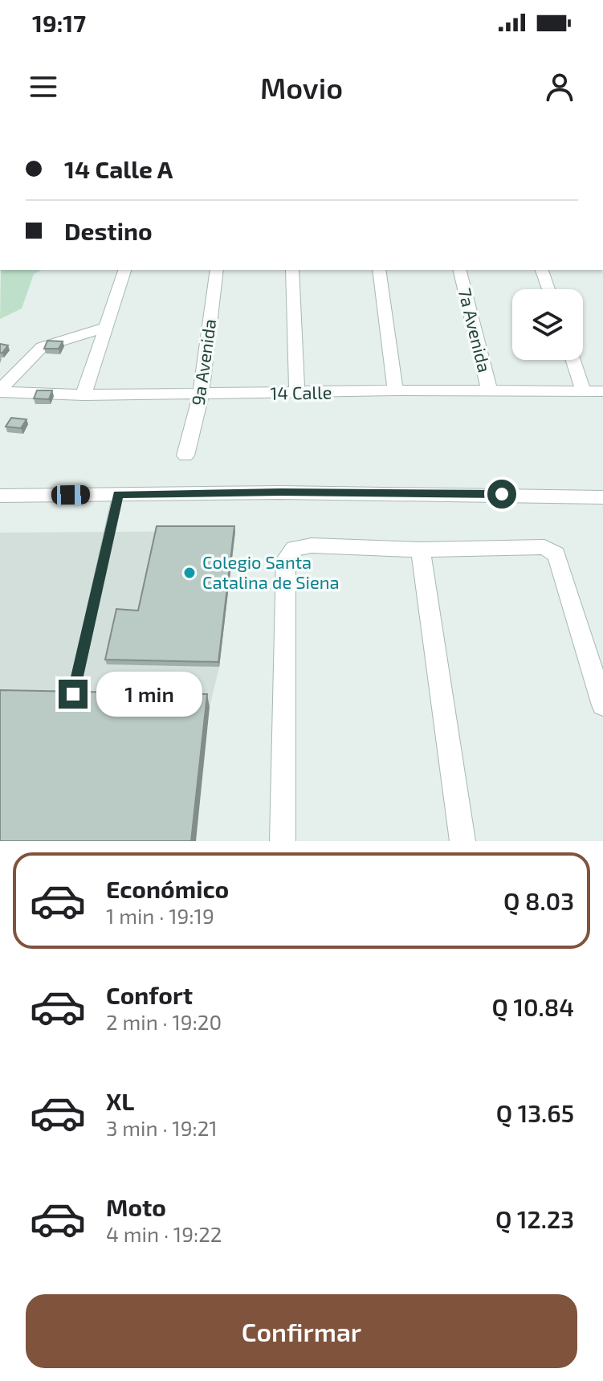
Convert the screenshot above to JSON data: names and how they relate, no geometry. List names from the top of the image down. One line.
{"streets":{"street":["7a Avenida","9a Avenida","14 Calle"]},"crossings":[["7a Avenida","14 Calle"],["9a Avenida","14 Calle"]],"places":["Colegio Santa Catalina de Siena"],"page":{"status":"19:17","header":"Movio","banner":["14 Calle A","Destino"],"bubble":"1 min","list":[{"name":"Económico","note":"1 min · 19:19","value":"Q 8.03"},{"name":"Confort","note":"2 min · 19:20","value":"Q 10.84"},{"name":"XL","note":"3 min · 19:21","value":"Q 13.65"},{"name":"Moto","note":"4 min · 19:22","value":"Q 12.23"}],"buttons":"Confirmar"}}
